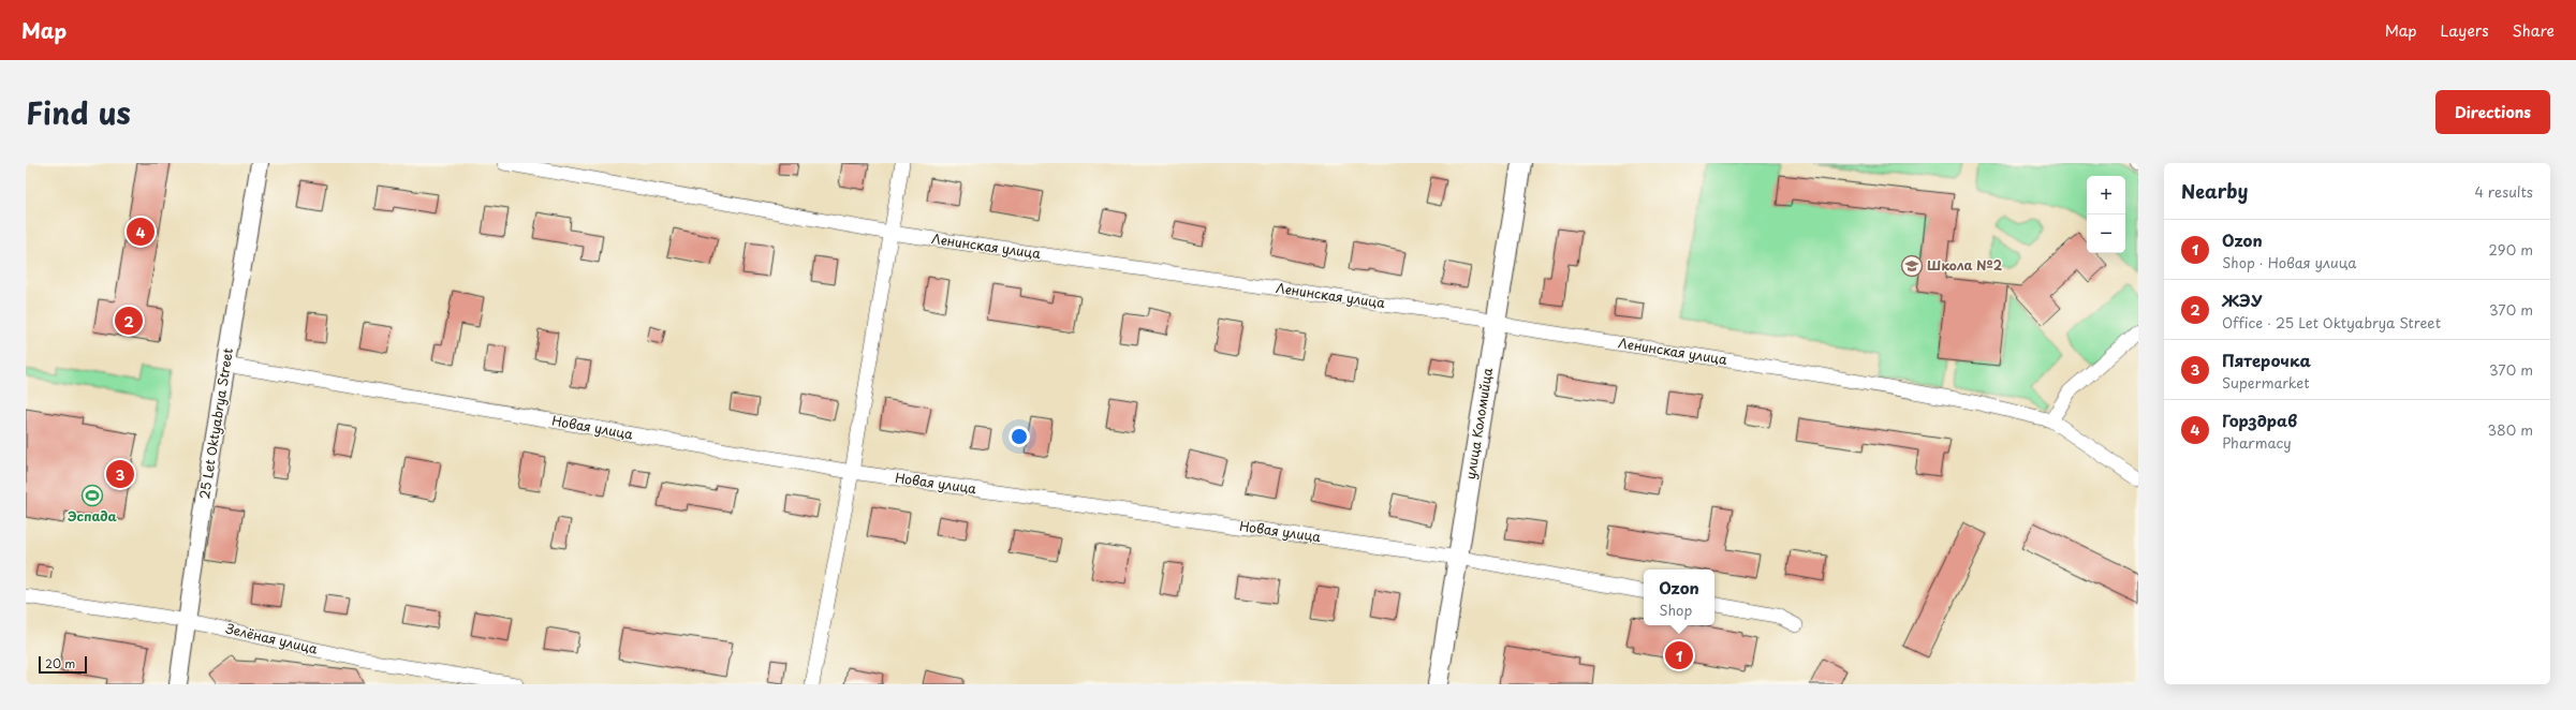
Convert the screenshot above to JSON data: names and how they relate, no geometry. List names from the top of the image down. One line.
{"streets":{"main road":["улица Коломийца"],"street":["Ленинская улица","25 Let Oktyabrya Street","Новая улица","Зелёная улица"]},"crossings":[["Ленинская улица","улица Коломийца"],["25 Let Oktyabrya Street","Новая улица"],["25 Let Oktyabrya Street","Зелёная улица"],["улица Коломийца","Новая улица"]],"places":{"school or university":["Школа №2"],"sports":["Эспада"]},"scale_bar":"20 m","page":{"header":"Map","nav":["Map","Layers","Share"],"title":"Find us","buttons":"Directions","heading":["Nearby","4 results"],"map_buttons":["+","−"],"pins":["4","2","3","1"],"list":[{"mark":"1","name":"Ozon","note":"Shop · Новая улица","value":"290 m"},{"mark":"2","name":"ЖЭУ","note":"Office · 25 Let Oktyabrya Street","value":"370 m"},{"mark":"3","name":"Пятерочка","note":"Supermarket","value":"370 m"},{"mark":"4","name":"Горздрав","note":"Pharmacy","value":"380 m"}],"popup":["Ozon","Shop"],"scale":"20 m"}}
